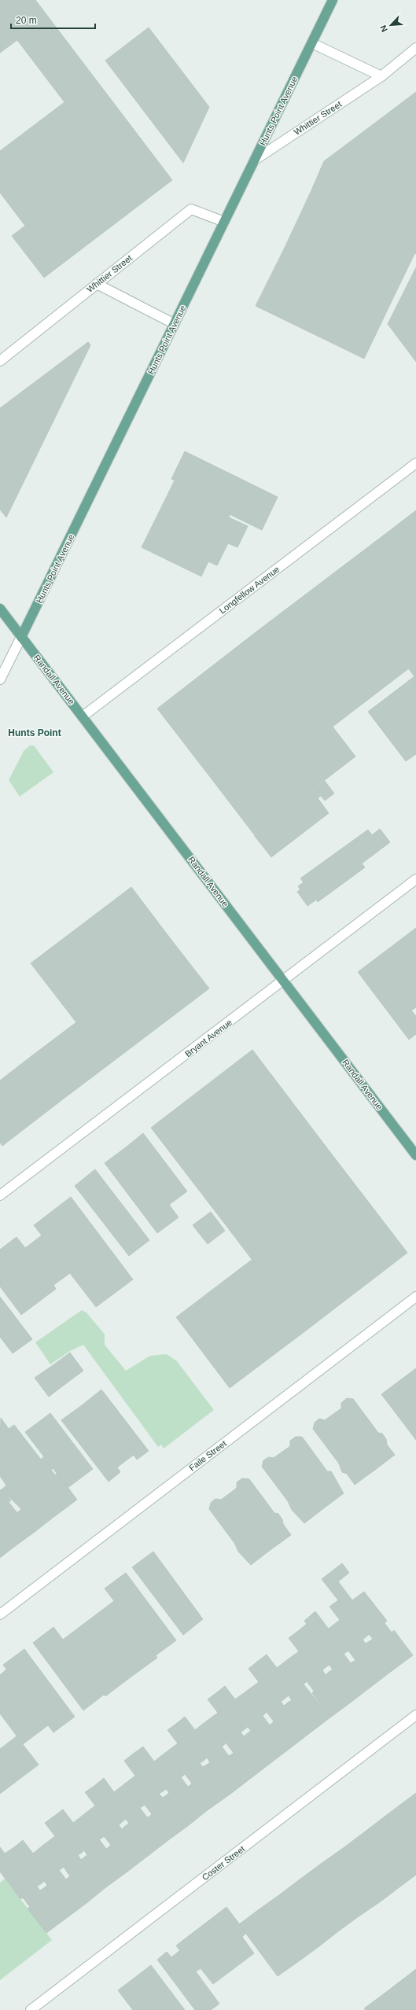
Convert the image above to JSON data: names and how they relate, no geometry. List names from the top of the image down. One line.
{"streets":{"main road":["Hunts Point Avenue","Randall Avenue"],"street":["Whittier Street","Longfellow Avenue","Bryant Avenue","Faile Street","Coster Street"]},"crossings":[["Hunts Point Avenue","Whittier Street"],["Hunts Point Avenue","Randall Avenue"],["Longfellow Avenue","Randall Avenue"],["Randall Avenue","Bryant Avenue"]],"districts":["Hunts Point"],"scale_bar":"20 m","north":"bottom left"}
